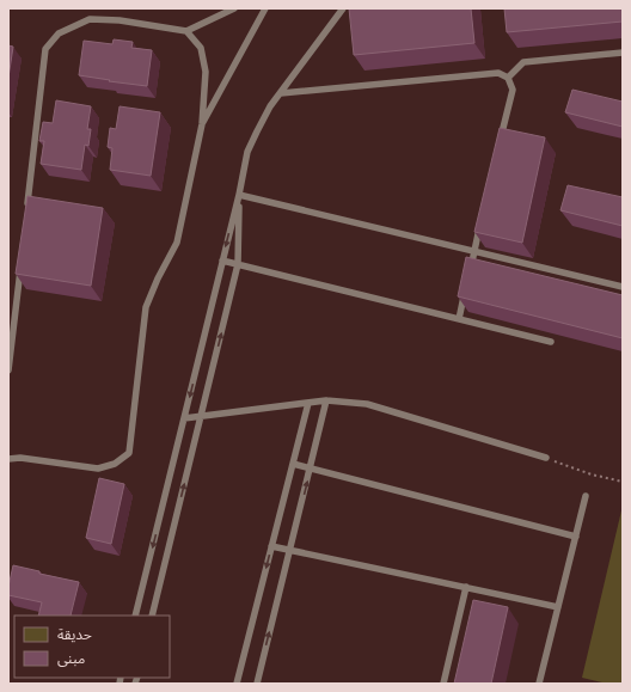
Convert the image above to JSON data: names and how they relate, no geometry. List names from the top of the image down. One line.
{"legend":["حديقة","مبنى"]}
